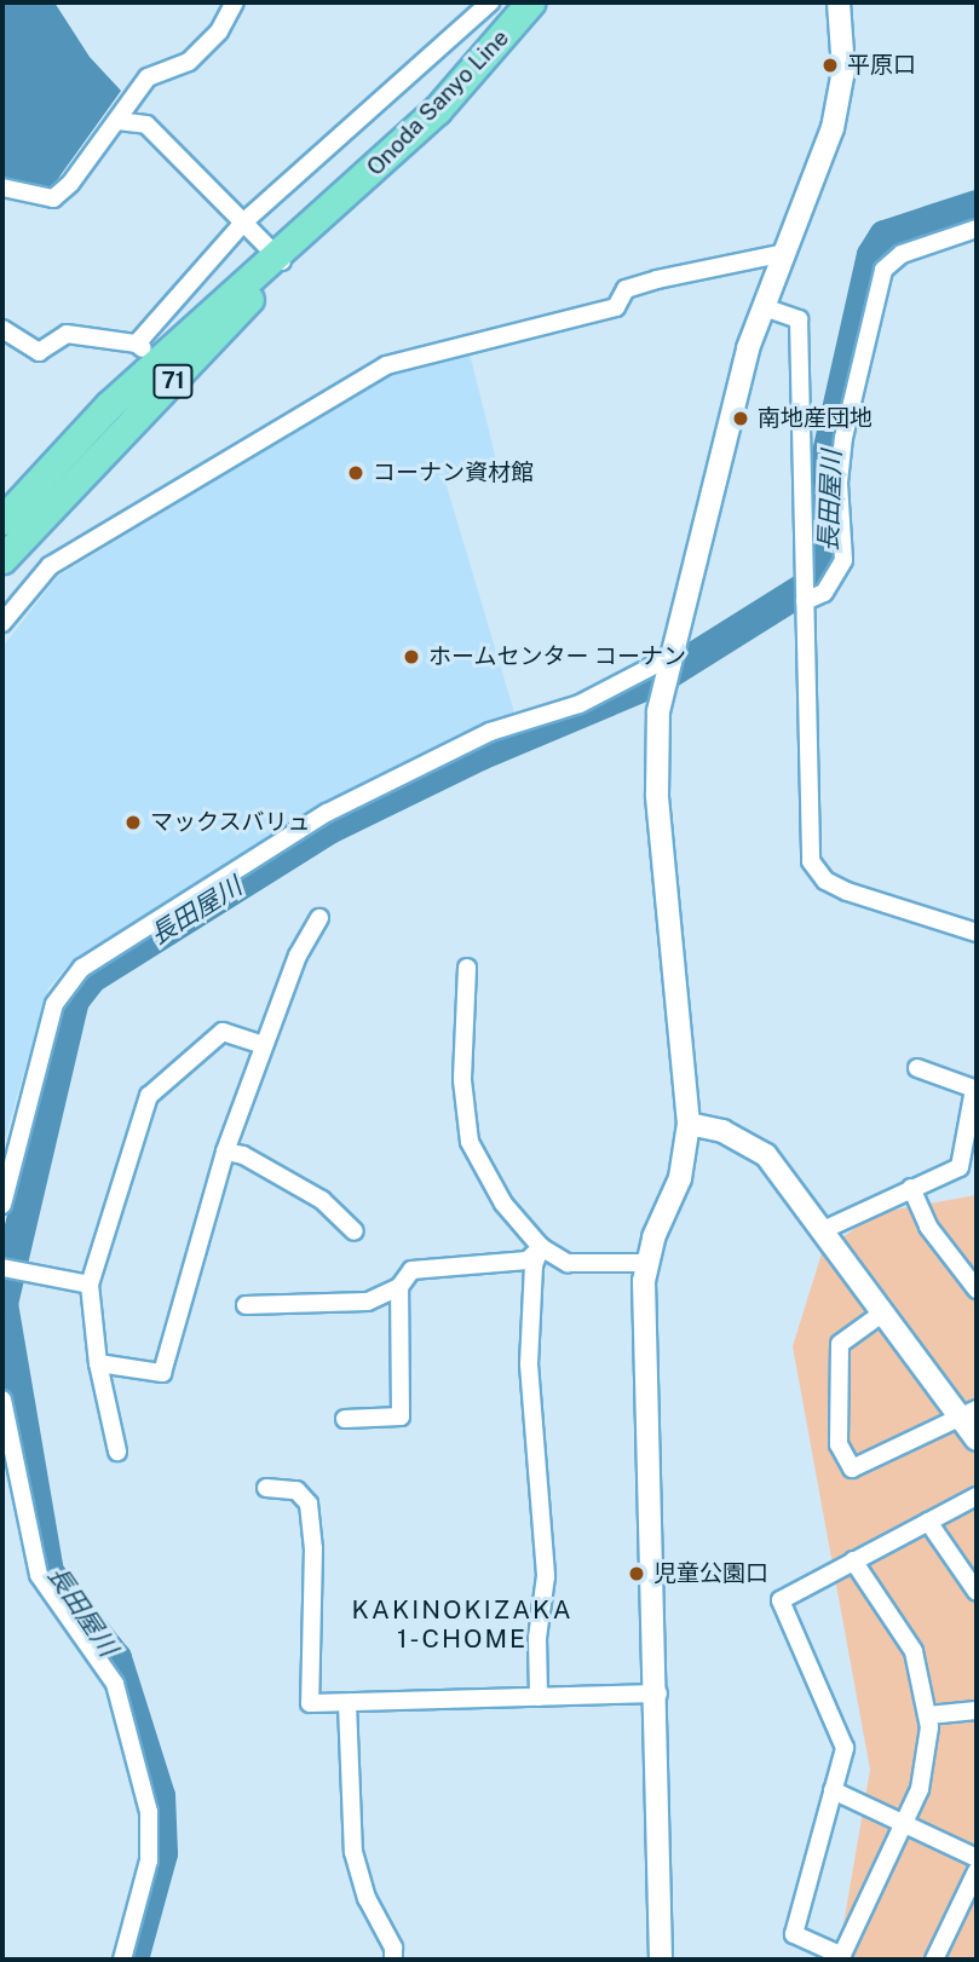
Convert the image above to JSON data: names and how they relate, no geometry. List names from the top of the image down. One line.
{"streets":{"main road":["Onoda Sanyo Line","71"]},"districts":["KAKINOKIZAKA 1-CHOME"],"water":["長田屋川"],"places":["平原口","南地産団地","コーナン資材館","ホームセンター コーナン","マックスバリュ","児童公園口"]}
